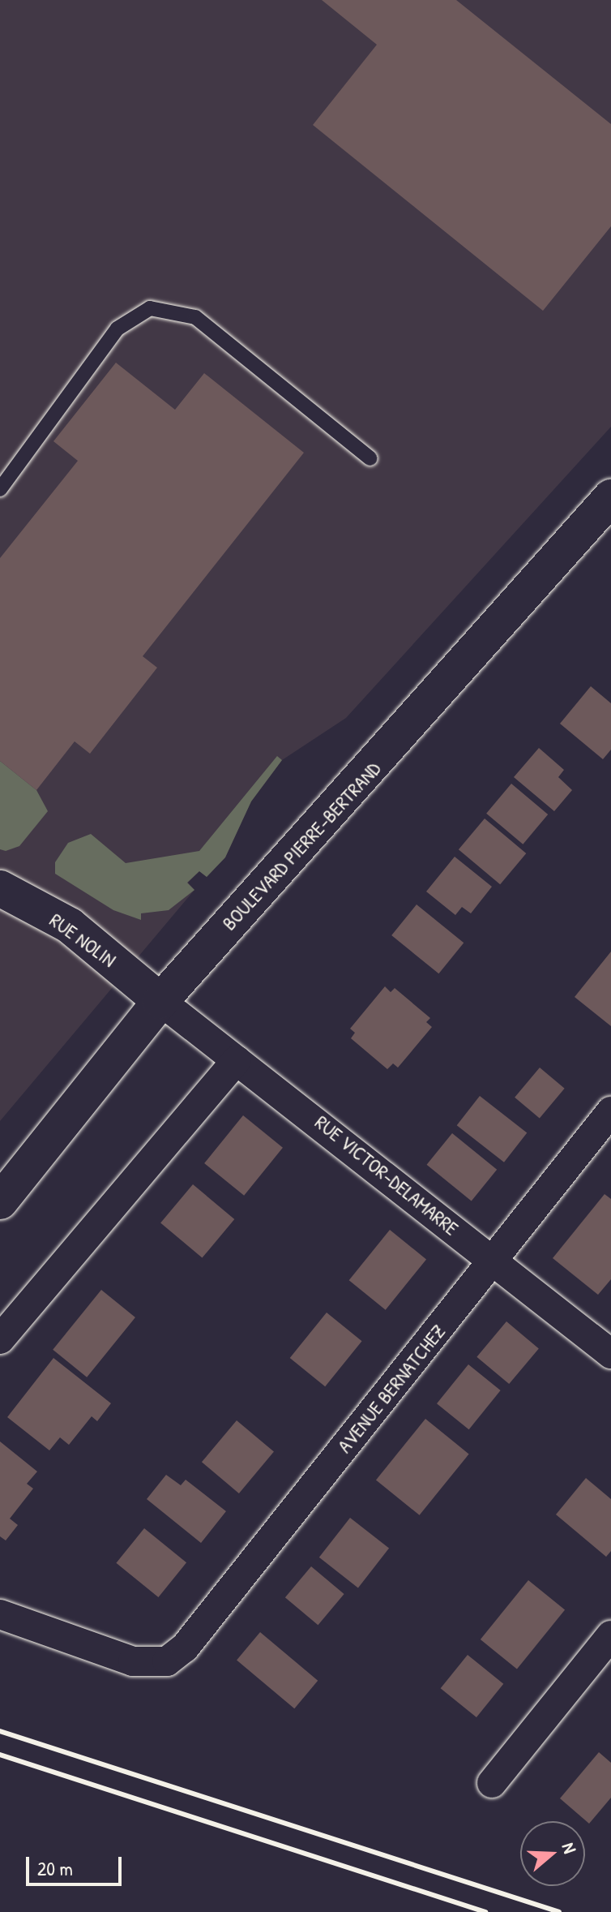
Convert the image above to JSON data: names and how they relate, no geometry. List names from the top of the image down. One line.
{"streets":{"main road":["BOULEVARD PIERRE-BERTRAND","RUE NOLIN"],"street":["RUE VICTOR-DELAMARRE","AVENUE BERNATCHEZ"]},"crossings":[["BOULEVARD PIERRE-BERTRAND","RUE NOLIN"],["BOULEVARD PIERRE-BERTRAND","RUE VICTOR-DELAMARRE"],["RUE NOLIN","RUE VICTOR-DELAMARRE"],["RUE VICTOR-DELAMARRE","AVENUE BERNATCHEZ"]],"scale_bar":"20 m","north":"right"}
